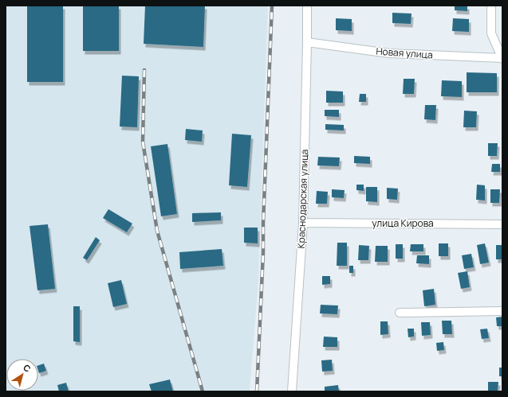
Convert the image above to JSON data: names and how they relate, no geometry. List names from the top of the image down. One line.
{"streets":{"street":["Новая улица","Краснодарская улица","улица Кирова"]},"crossings":[["Новая улица","Краснодарская улица"],["Краснодарская улица","улица Кирова"]],"north":"top right"}
